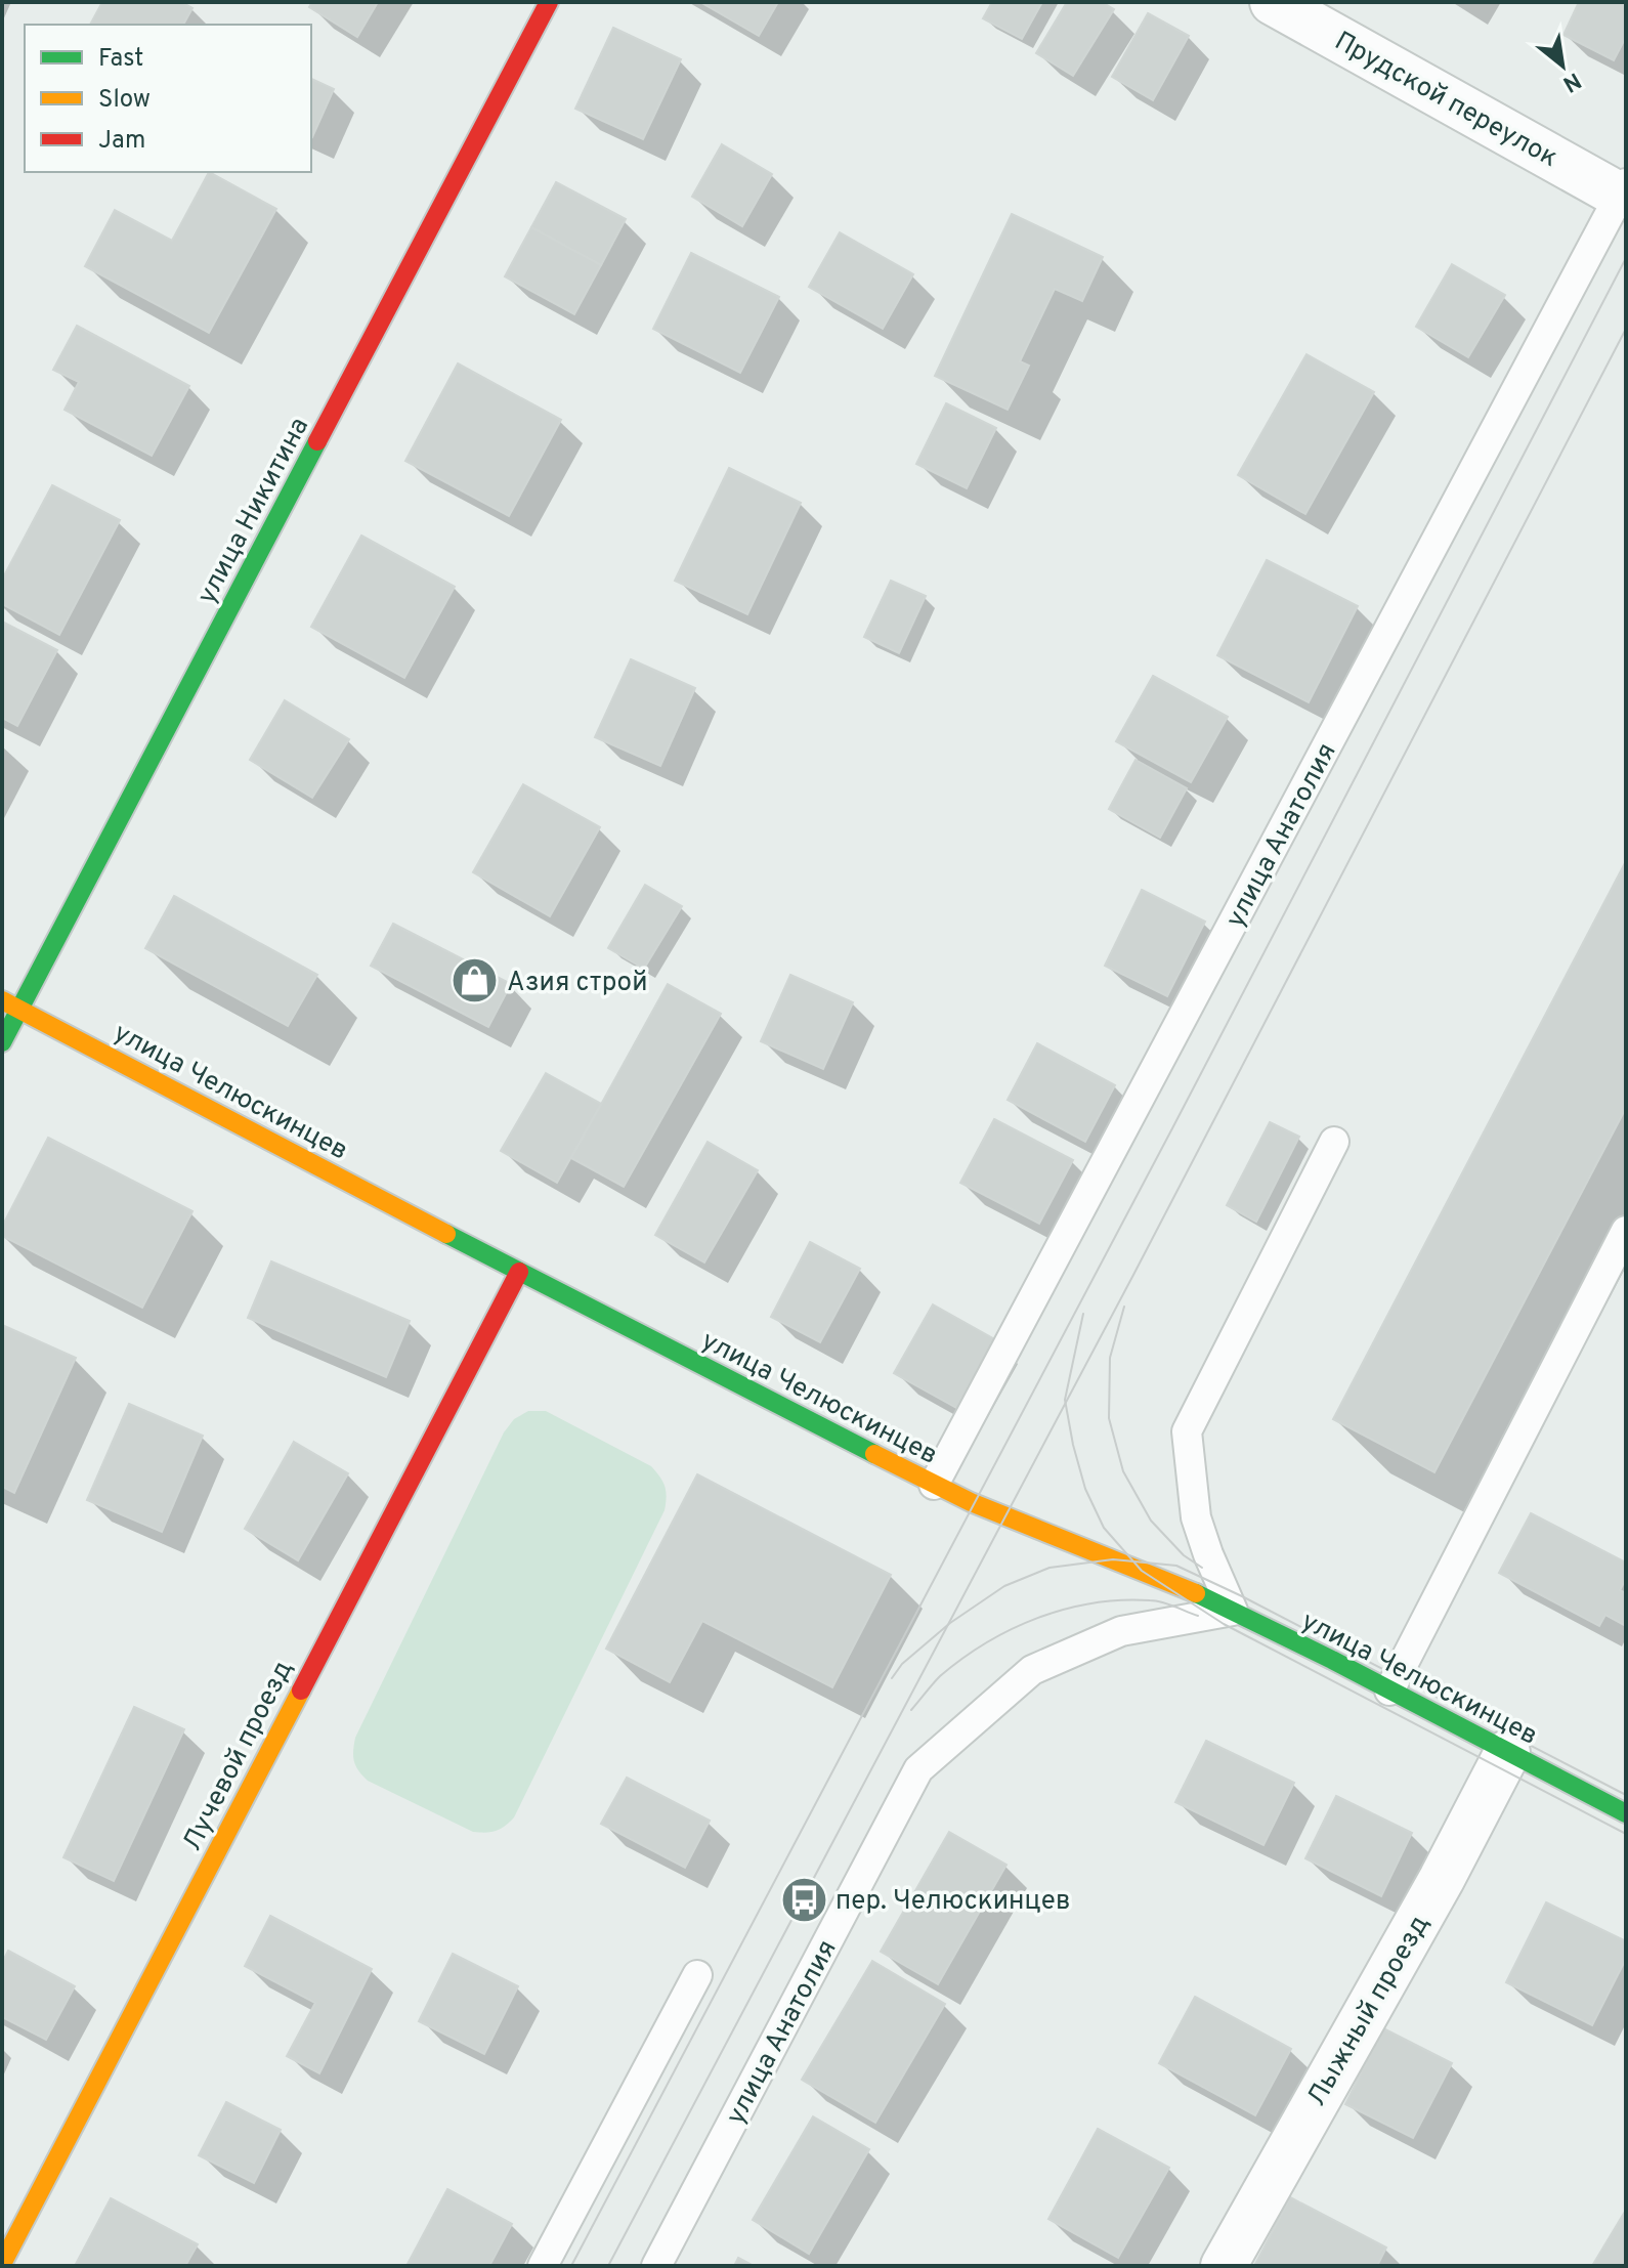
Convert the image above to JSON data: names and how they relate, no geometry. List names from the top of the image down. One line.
{"streets":{"street":["Прудской переулок","улица Никитина","улица Челюскинцев","Лучевой проезд","Лыжный проезд"],"lane":["улица Анатолия"]},"crossings":[["Прудской переулок","улица Анатолия"],["улица Никитина","улица Челюскинцев"],["улица Анатолия","улица Челюскинцев"],["улица Челюскинцев","Лучевой проезд"],["улица Челюскинцев","Лыжный проезд"]],"places":{"shop":["Азия строй"],"bus stop":["пер. Челюскинцев"]},"legend":["Fast","Slow","Jam"],"north":"bottom right"}
